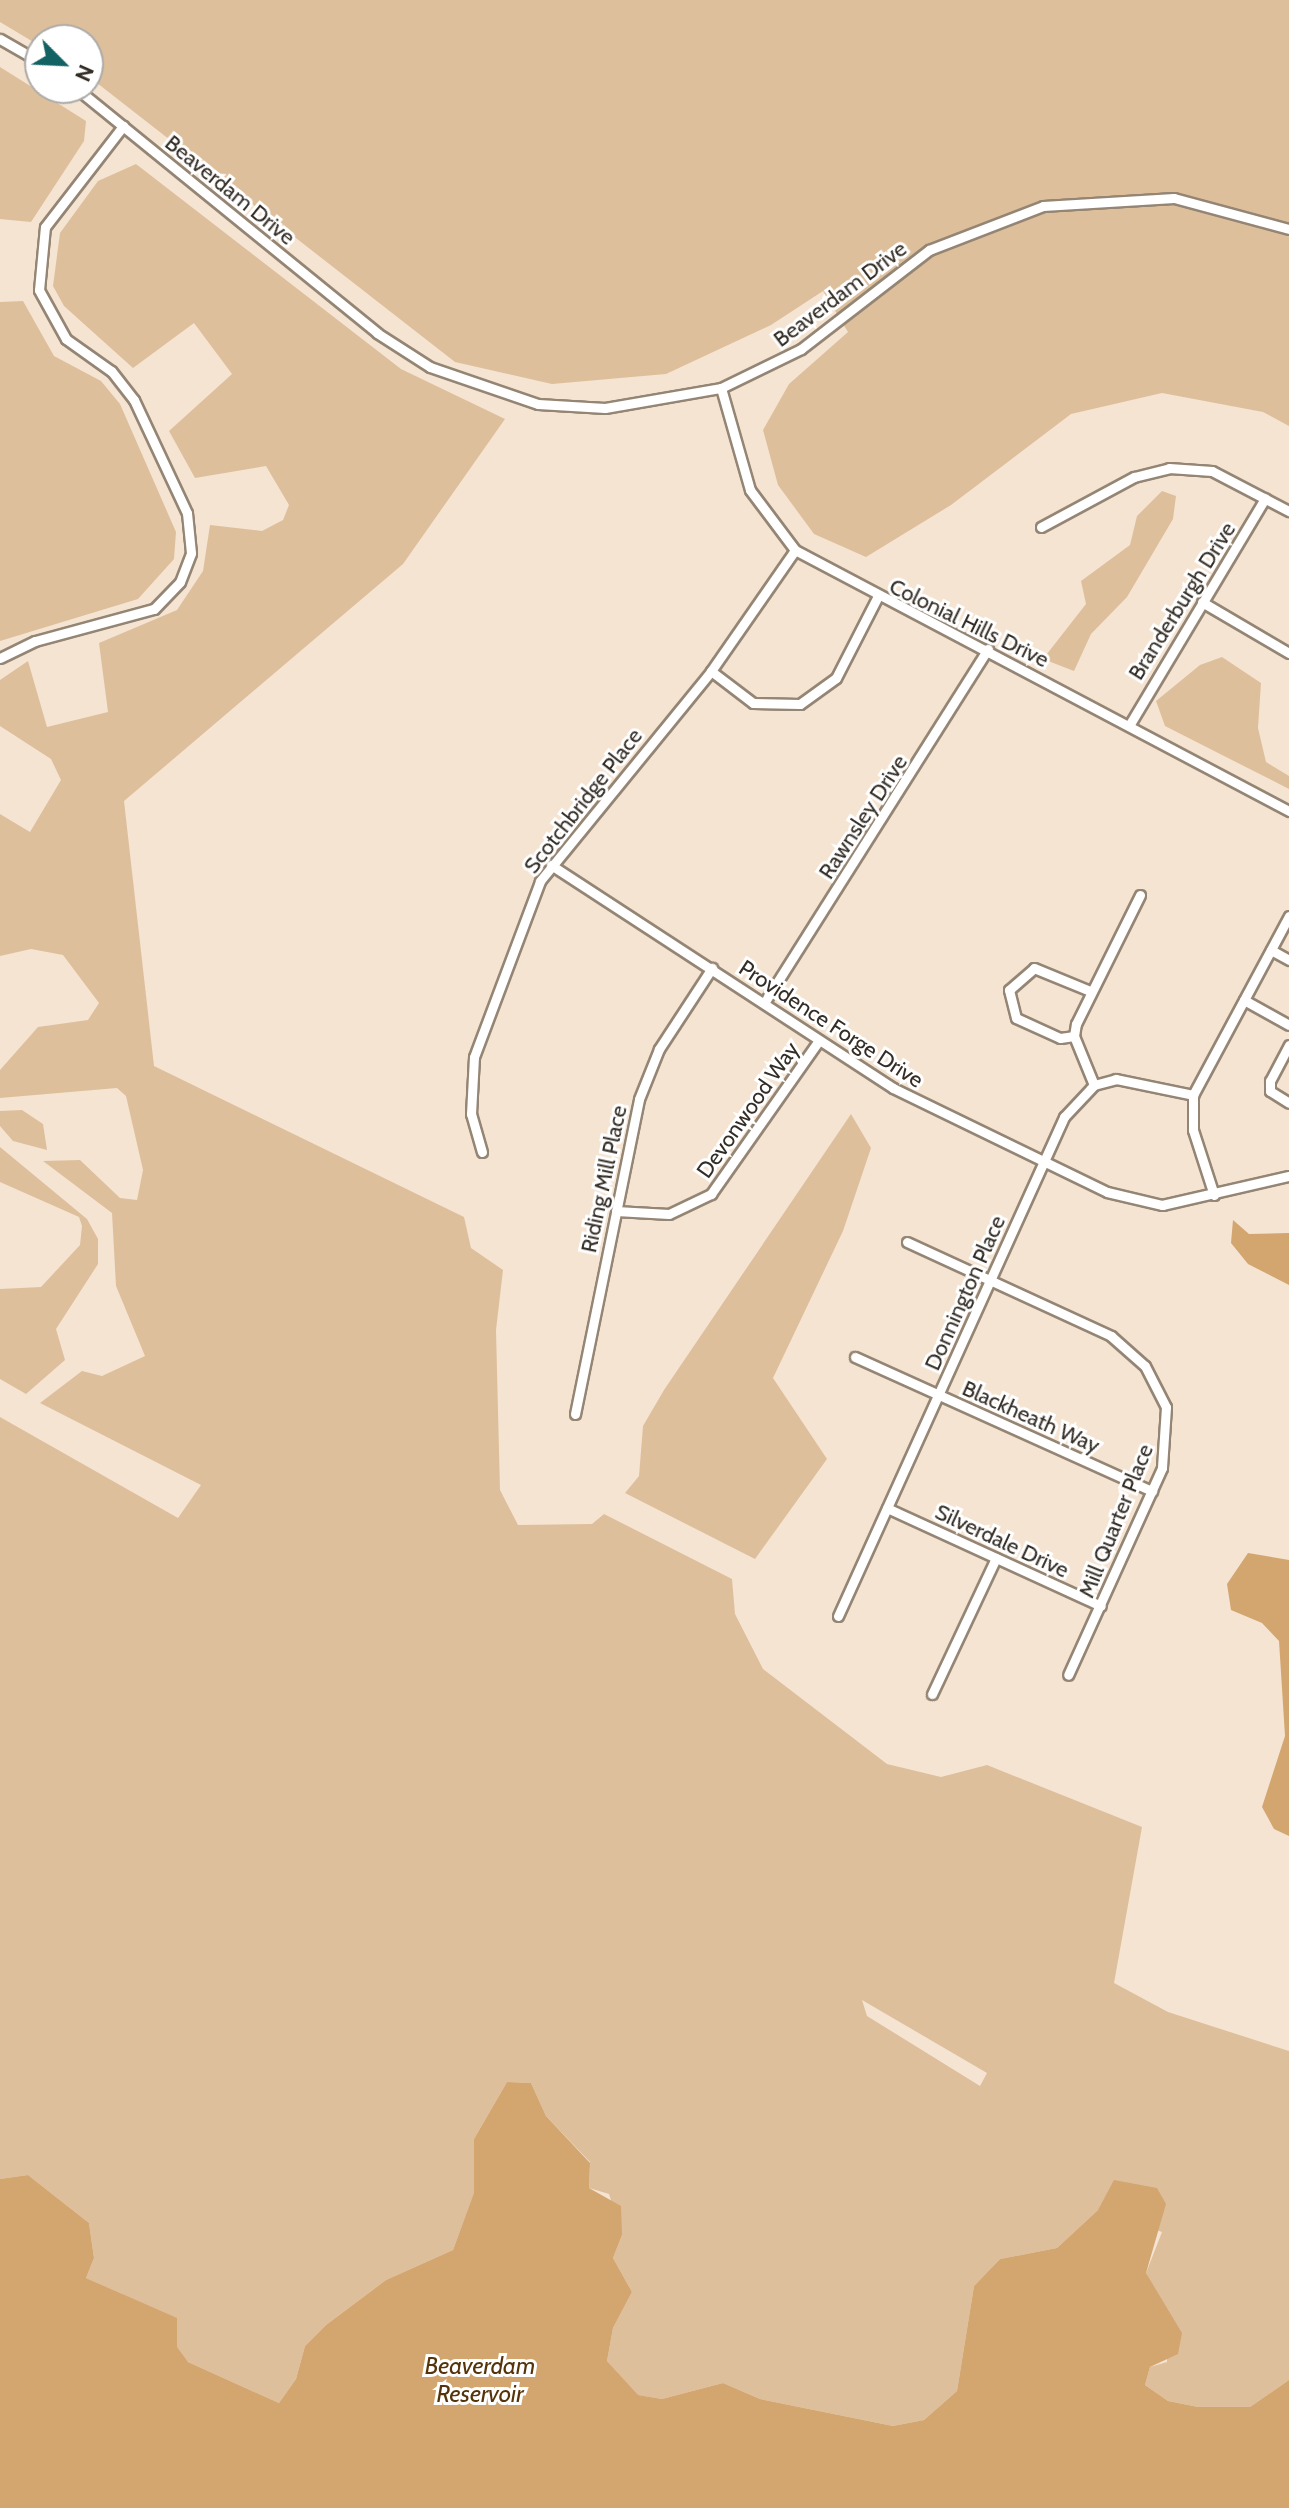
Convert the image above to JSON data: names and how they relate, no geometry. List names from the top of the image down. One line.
{"streets":{"street":["Beaverdam Drive","Branderburgh Drive","Colonial Hills Drive","Scotchbridge Place","Rawnsley Drive","Providence Forge Drive","Devonwood Way","Riding Mill Place","Donnington Place","Blackheath Way","Mill Quarter Place","Silverdale Drive"]},"crossings":[["Beaverdam Drive","Colonial Hills Drive"],["Branderburgh Drive","Colonial Hills Drive"],["Colonial Hills Drive","Scotchbridge Place"],["Colonial Hills Drive","Rawnsley Drive"],["Scotchbridge Place","Providence Forge Drive"],["Rawnsley Drive","Providence Forge Drive"],["Providence Forge Drive","Devonwood Way"],["Providence Forge Drive","Riding Mill Place"],["Providence Forge Drive","Donnington Place"],["Devonwood Way","Riding Mill Place"],["Donnington Place","Blackheath Way"],["Donnington Place","Mill Quarter Place"],["Donnington Place","Silverdale Drive"],["Blackheath Way","Mill Quarter Place"],["Mill Quarter Place","Silverdale Drive"]],"water":["Beaverdam Reservoir"],"north":"bottom right"}
